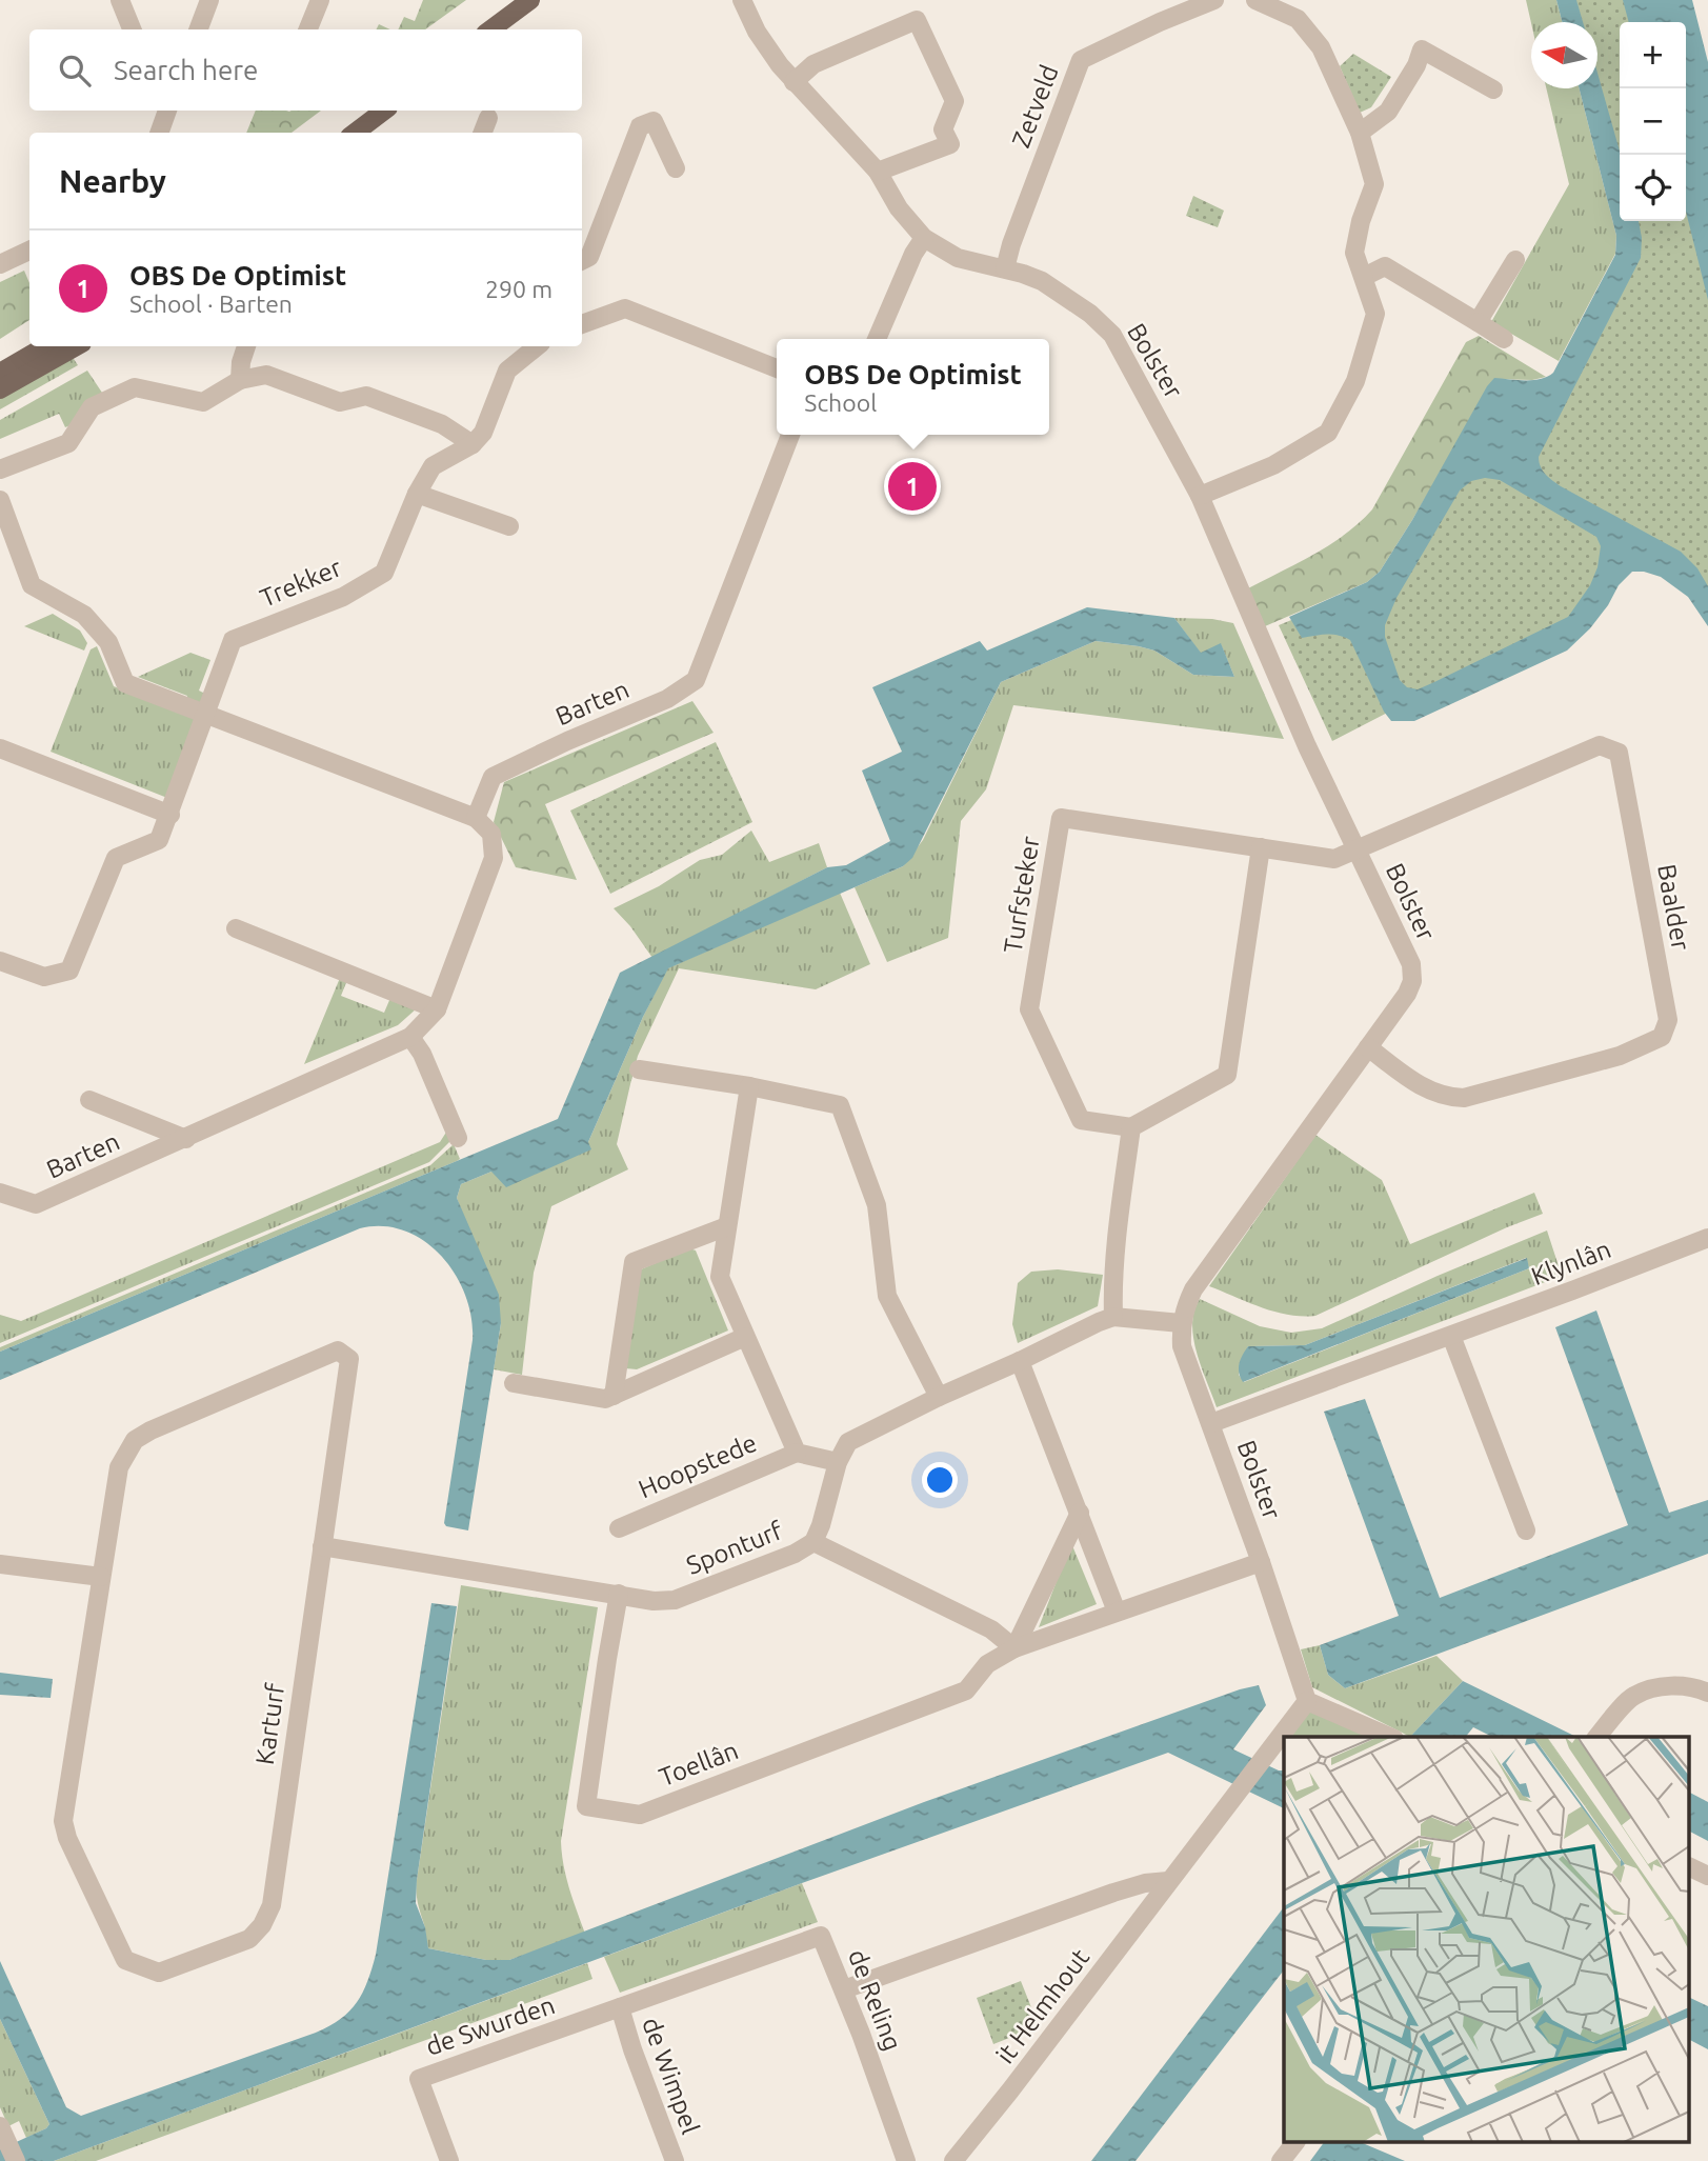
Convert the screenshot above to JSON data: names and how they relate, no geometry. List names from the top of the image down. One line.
{"streets":{"street":["Zetveld","Bolster","Trekker","Barten","Turfsteker","Baalder","Klynlân","Hoopstede","Sponturf","Karturf","Toellân","de Reling","it Helmhout","de Swurden","de Wimpel"]},"crossings":[["Zetveld","Bolster"],["Bolster","Turfsteker"],["Bolster","Baalder"],["Bolster","Klynlân"],["Bolster","Toellân"],["Bolster","it Helmhout"],["Turfsteker","Baalder"],["Hoopstede","Sponturf"],["Sponturf","Karturf"],["Sponturf","Toellân"],["de Reling","it Helmhout"],["de Reling","de Swurden"],["de Reling","de Wimpel"],["de Swurden","de Wimpel"]],"north":"left","page":{"map_buttons":["+","−"],"search":"Search here","heading":"Nearby","list":[{"mark":"1","name":"OBS De Optimist","note":"School · Barten","value":"290 m"}],"popup":["OBS De Optimist","School"],"pins":"1"}}
